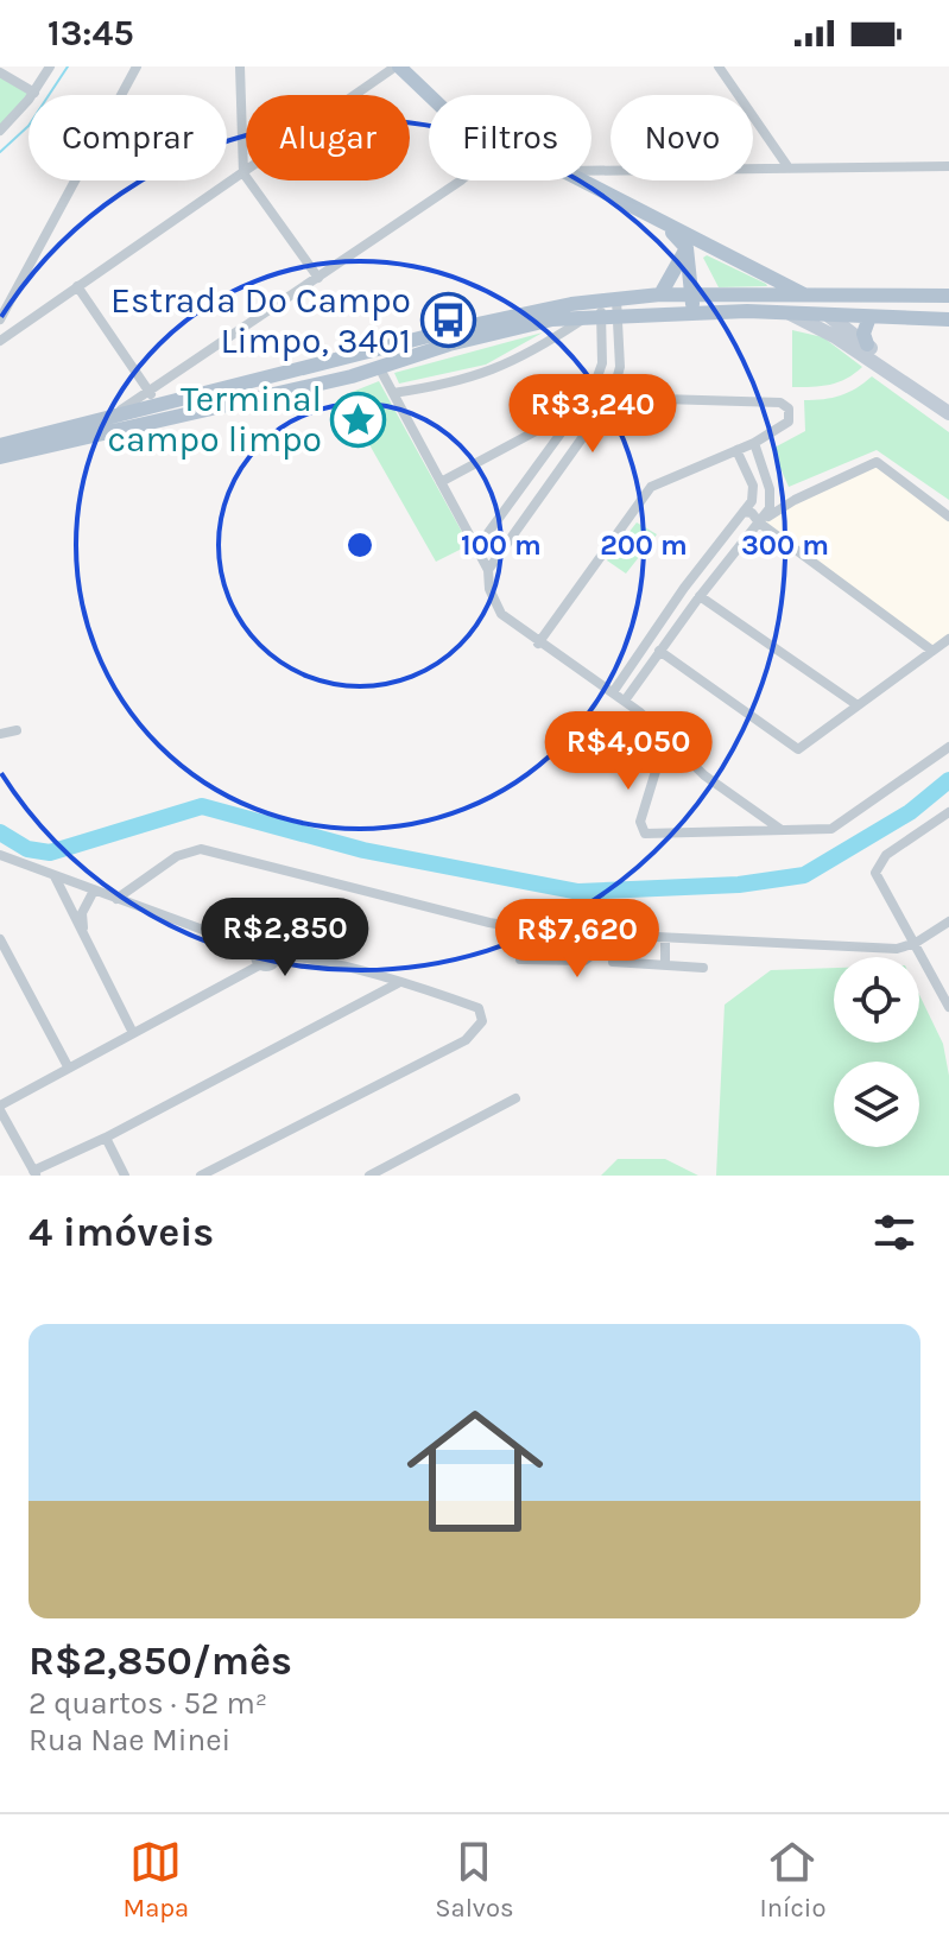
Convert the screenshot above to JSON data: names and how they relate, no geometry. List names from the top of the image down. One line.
{"places":{"bus stop":["Estrada Do Campo Limpo, 3401"],"place":["Terminal campo limpo"]},"page":{"status":"13:45","chip":["Comprar","Alugar","Filtros","Novo"],"price":["R$3,240","R$4,050","R$2,850","R$7,620"],"heading":"4 imóveis","list":[{"name":"R$2,850/mês","note":"2 quartos · 52 m² · Rua Nae Minei"}],"tabs":["Mapa","Salvos","Início"]},"rings":["100 m","200 m","300 m"]}
